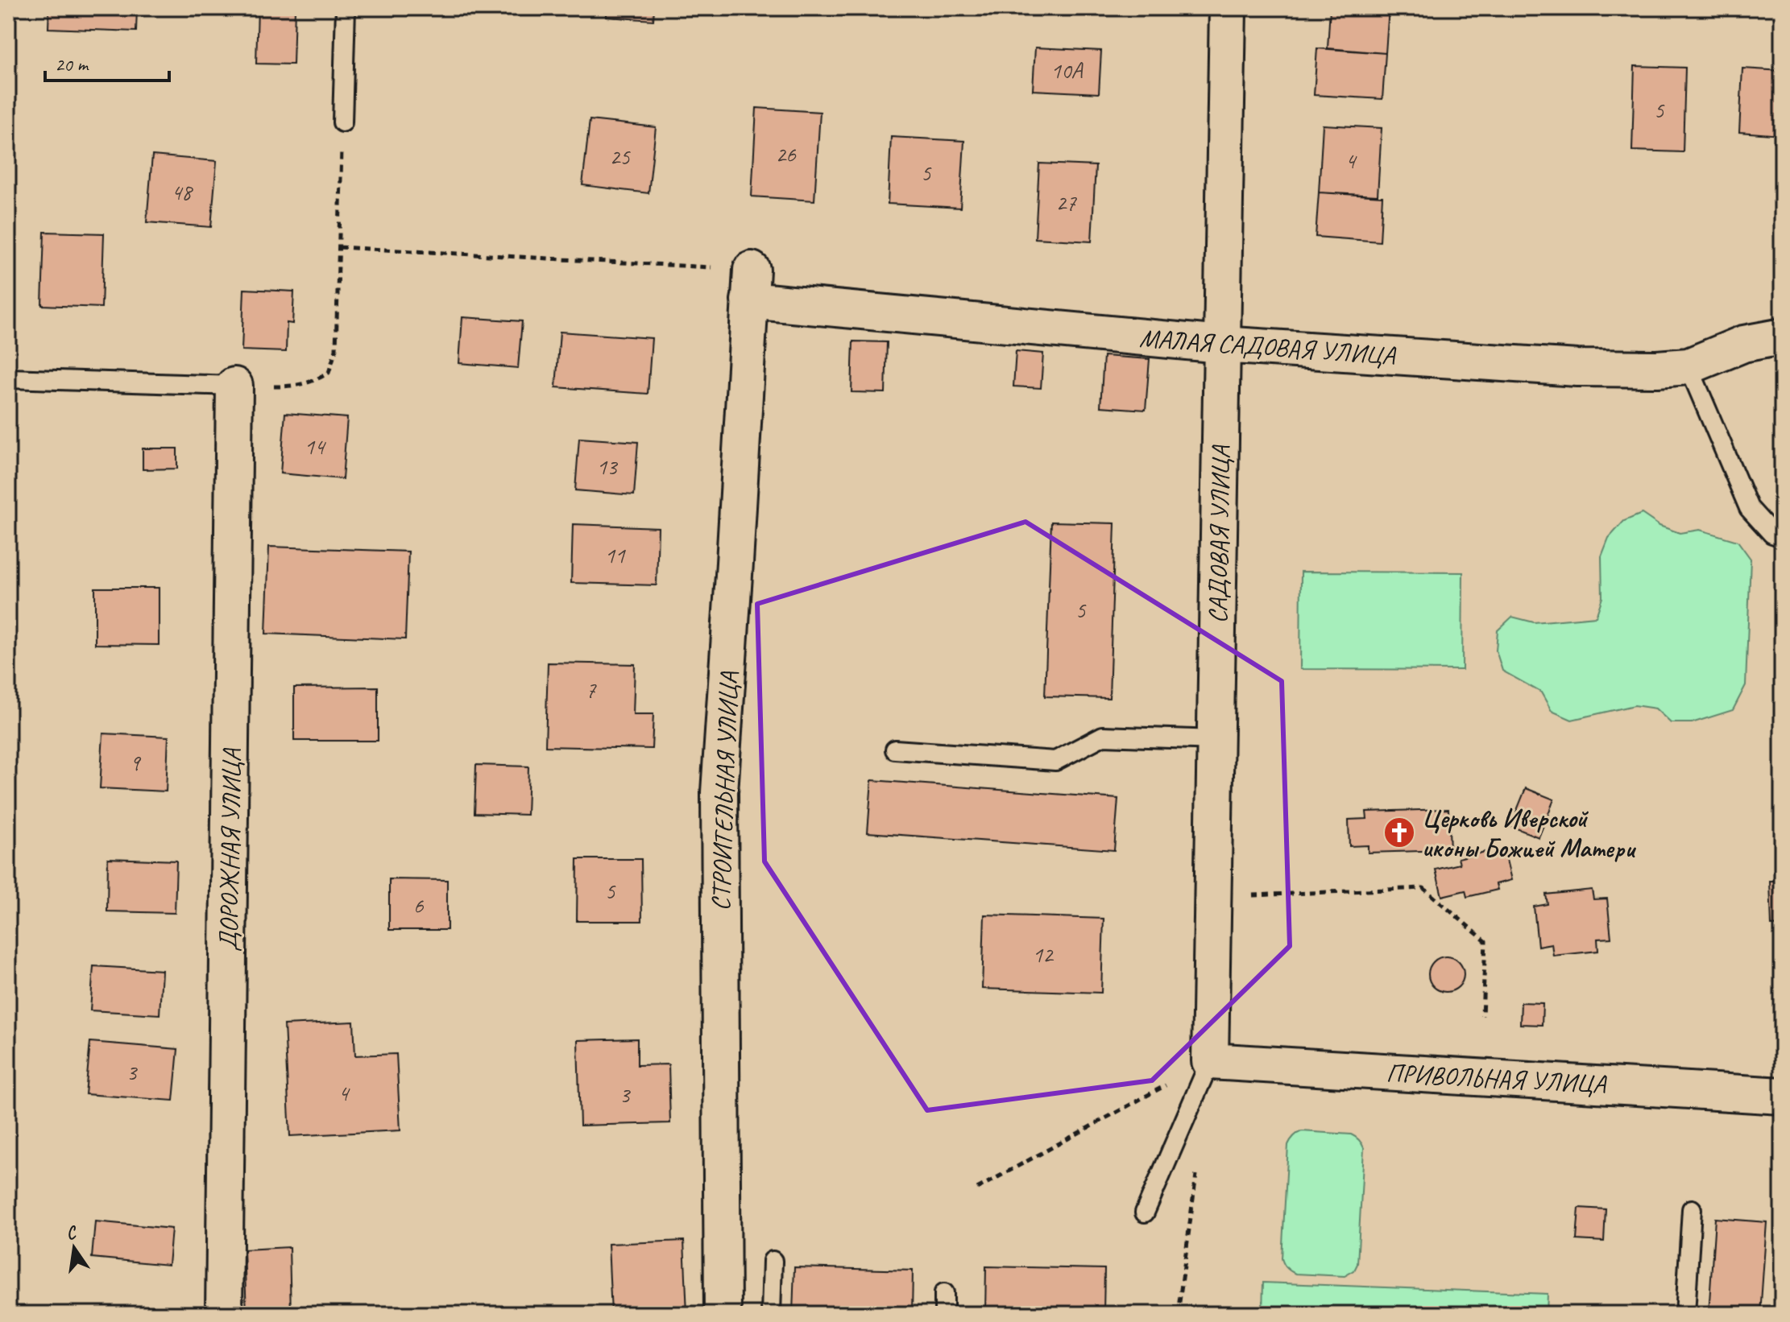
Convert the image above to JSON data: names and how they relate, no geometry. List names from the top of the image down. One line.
{"streets":{"street":["МАЛАЯ САДОВАЯ УЛИЦА","САДОВАЯ УЛИЦА","СТРОИТЕЛЬНАЯ УЛИЦА","ДОРОЖНАЯ УЛИЦА","ПРИВОЛЬНАЯ УЛИЦА"]},"crossings":[["МАЛАЯ САДОВАЯ УЛИЦА","САДОВАЯ УЛИЦА"],["МАЛАЯ САДОВАЯ УЛИЦА","СТРОИТЕЛЬНАЯ УЛИЦА"],["САДОВАЯ УЛИЦА","ПРИВОЛЬНАЯ УЛИЦА"]],"places":{"church":["Церковь Иверской иконы Божией Матери"]},"house_numbers":["10А","5","26","25","4","5","48","27","14","13","11","5","7","9","5","6","12","3","4","3"],"scale_bar":"20 m","north":"top"}
